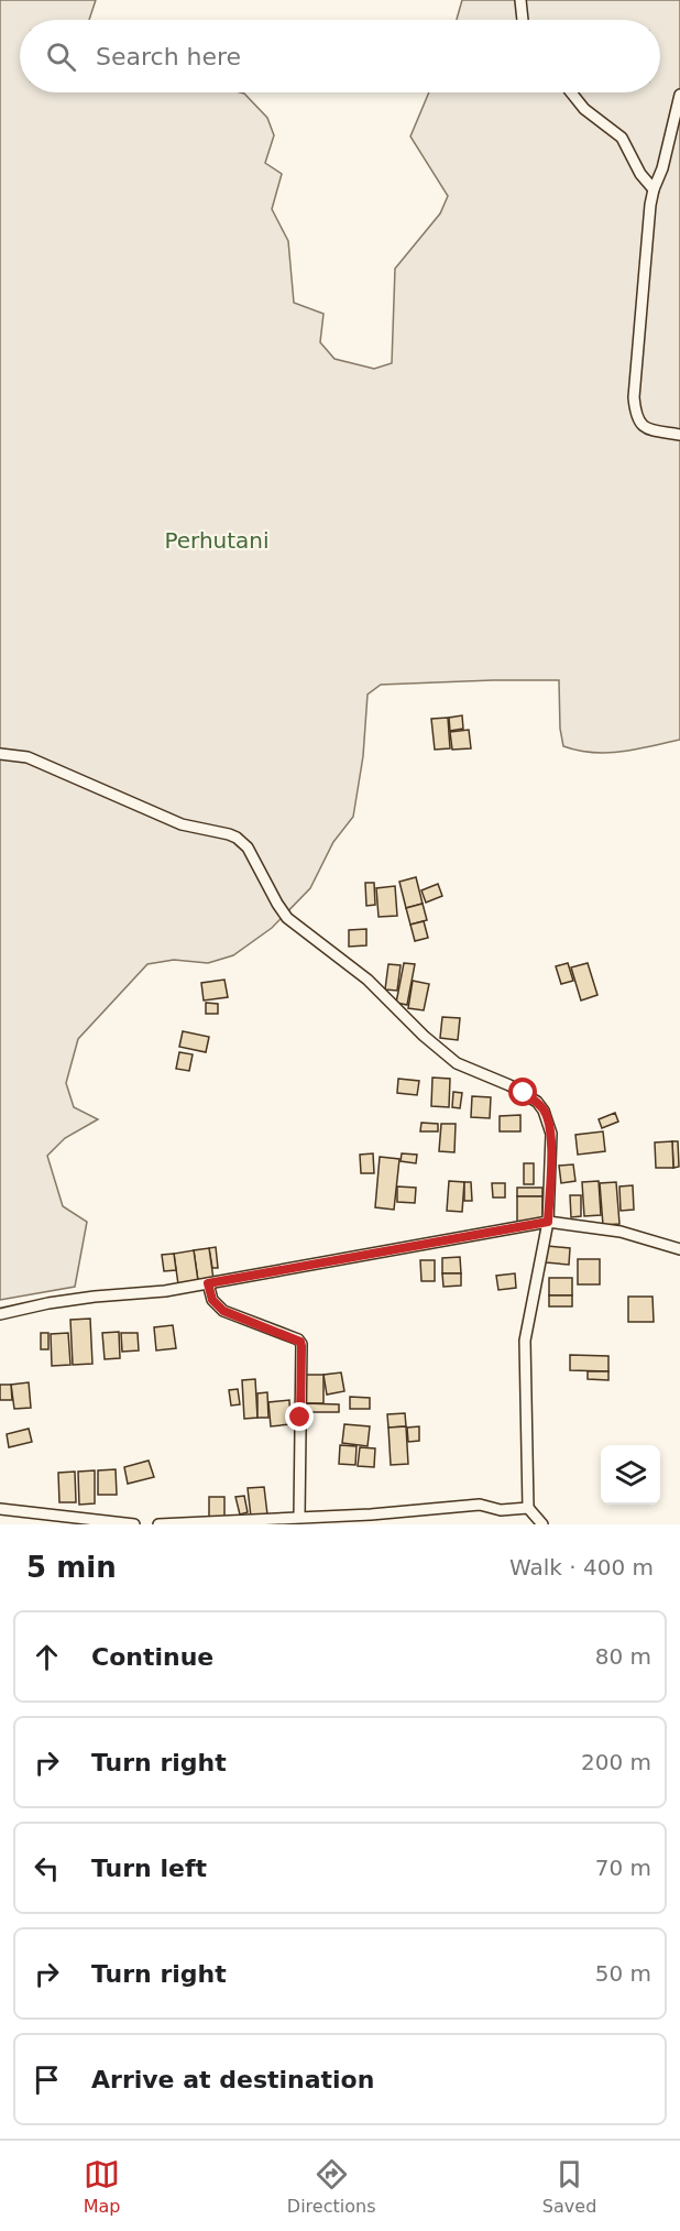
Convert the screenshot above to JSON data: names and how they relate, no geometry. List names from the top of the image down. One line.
{"parks":["Perhutani"],"page":{"search":"Search here","heading":["5 min","Walk · 400 m"],"list":[["Continue","80 m"],["Turn right","200 m"],["Turn left","70 m"],["Turn right","50 m"],"Arrive at destination"],"nav":["Map","Directions","Saved"]}}
